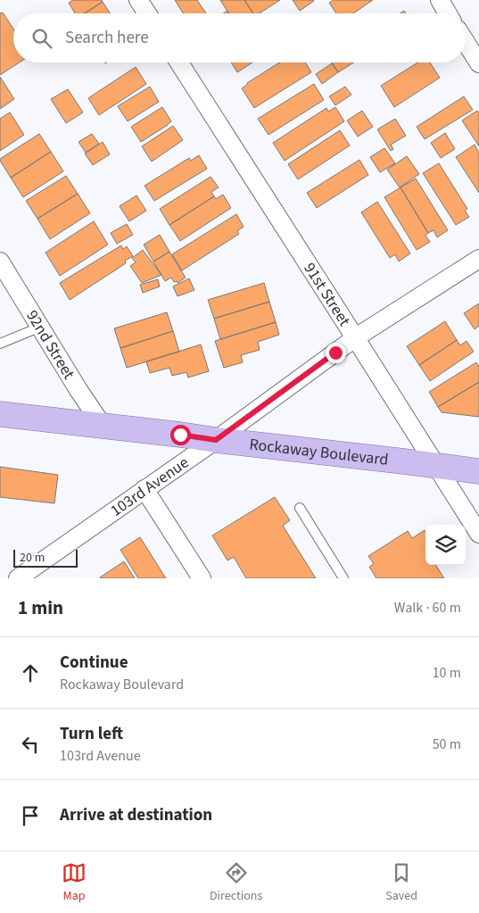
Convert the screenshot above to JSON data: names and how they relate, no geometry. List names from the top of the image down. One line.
{"streets":{"main road":["Rockaway Boulevard"],"street":["91st Street","92nd Street","103rd Avenue"]},"crossings":[["91st Street","Rockaway Boulevard"],["91st Street","103rd Avenue"],["92nd Street","Rockaway Boulevard"],["Rockaway Boulevard","103rd Avenue"]],"scale_bar":"20 m","page":{"search":"Search here","scale":"20 m","heading":["1 min","Walk · 60 m"],"list":[["Continue","Rockaway Boulevard","10 m"],["Turn left","103rd Avenue","50 m"],"Arrive at destination"],"nav":["Map","Directions","Saved"]}}
